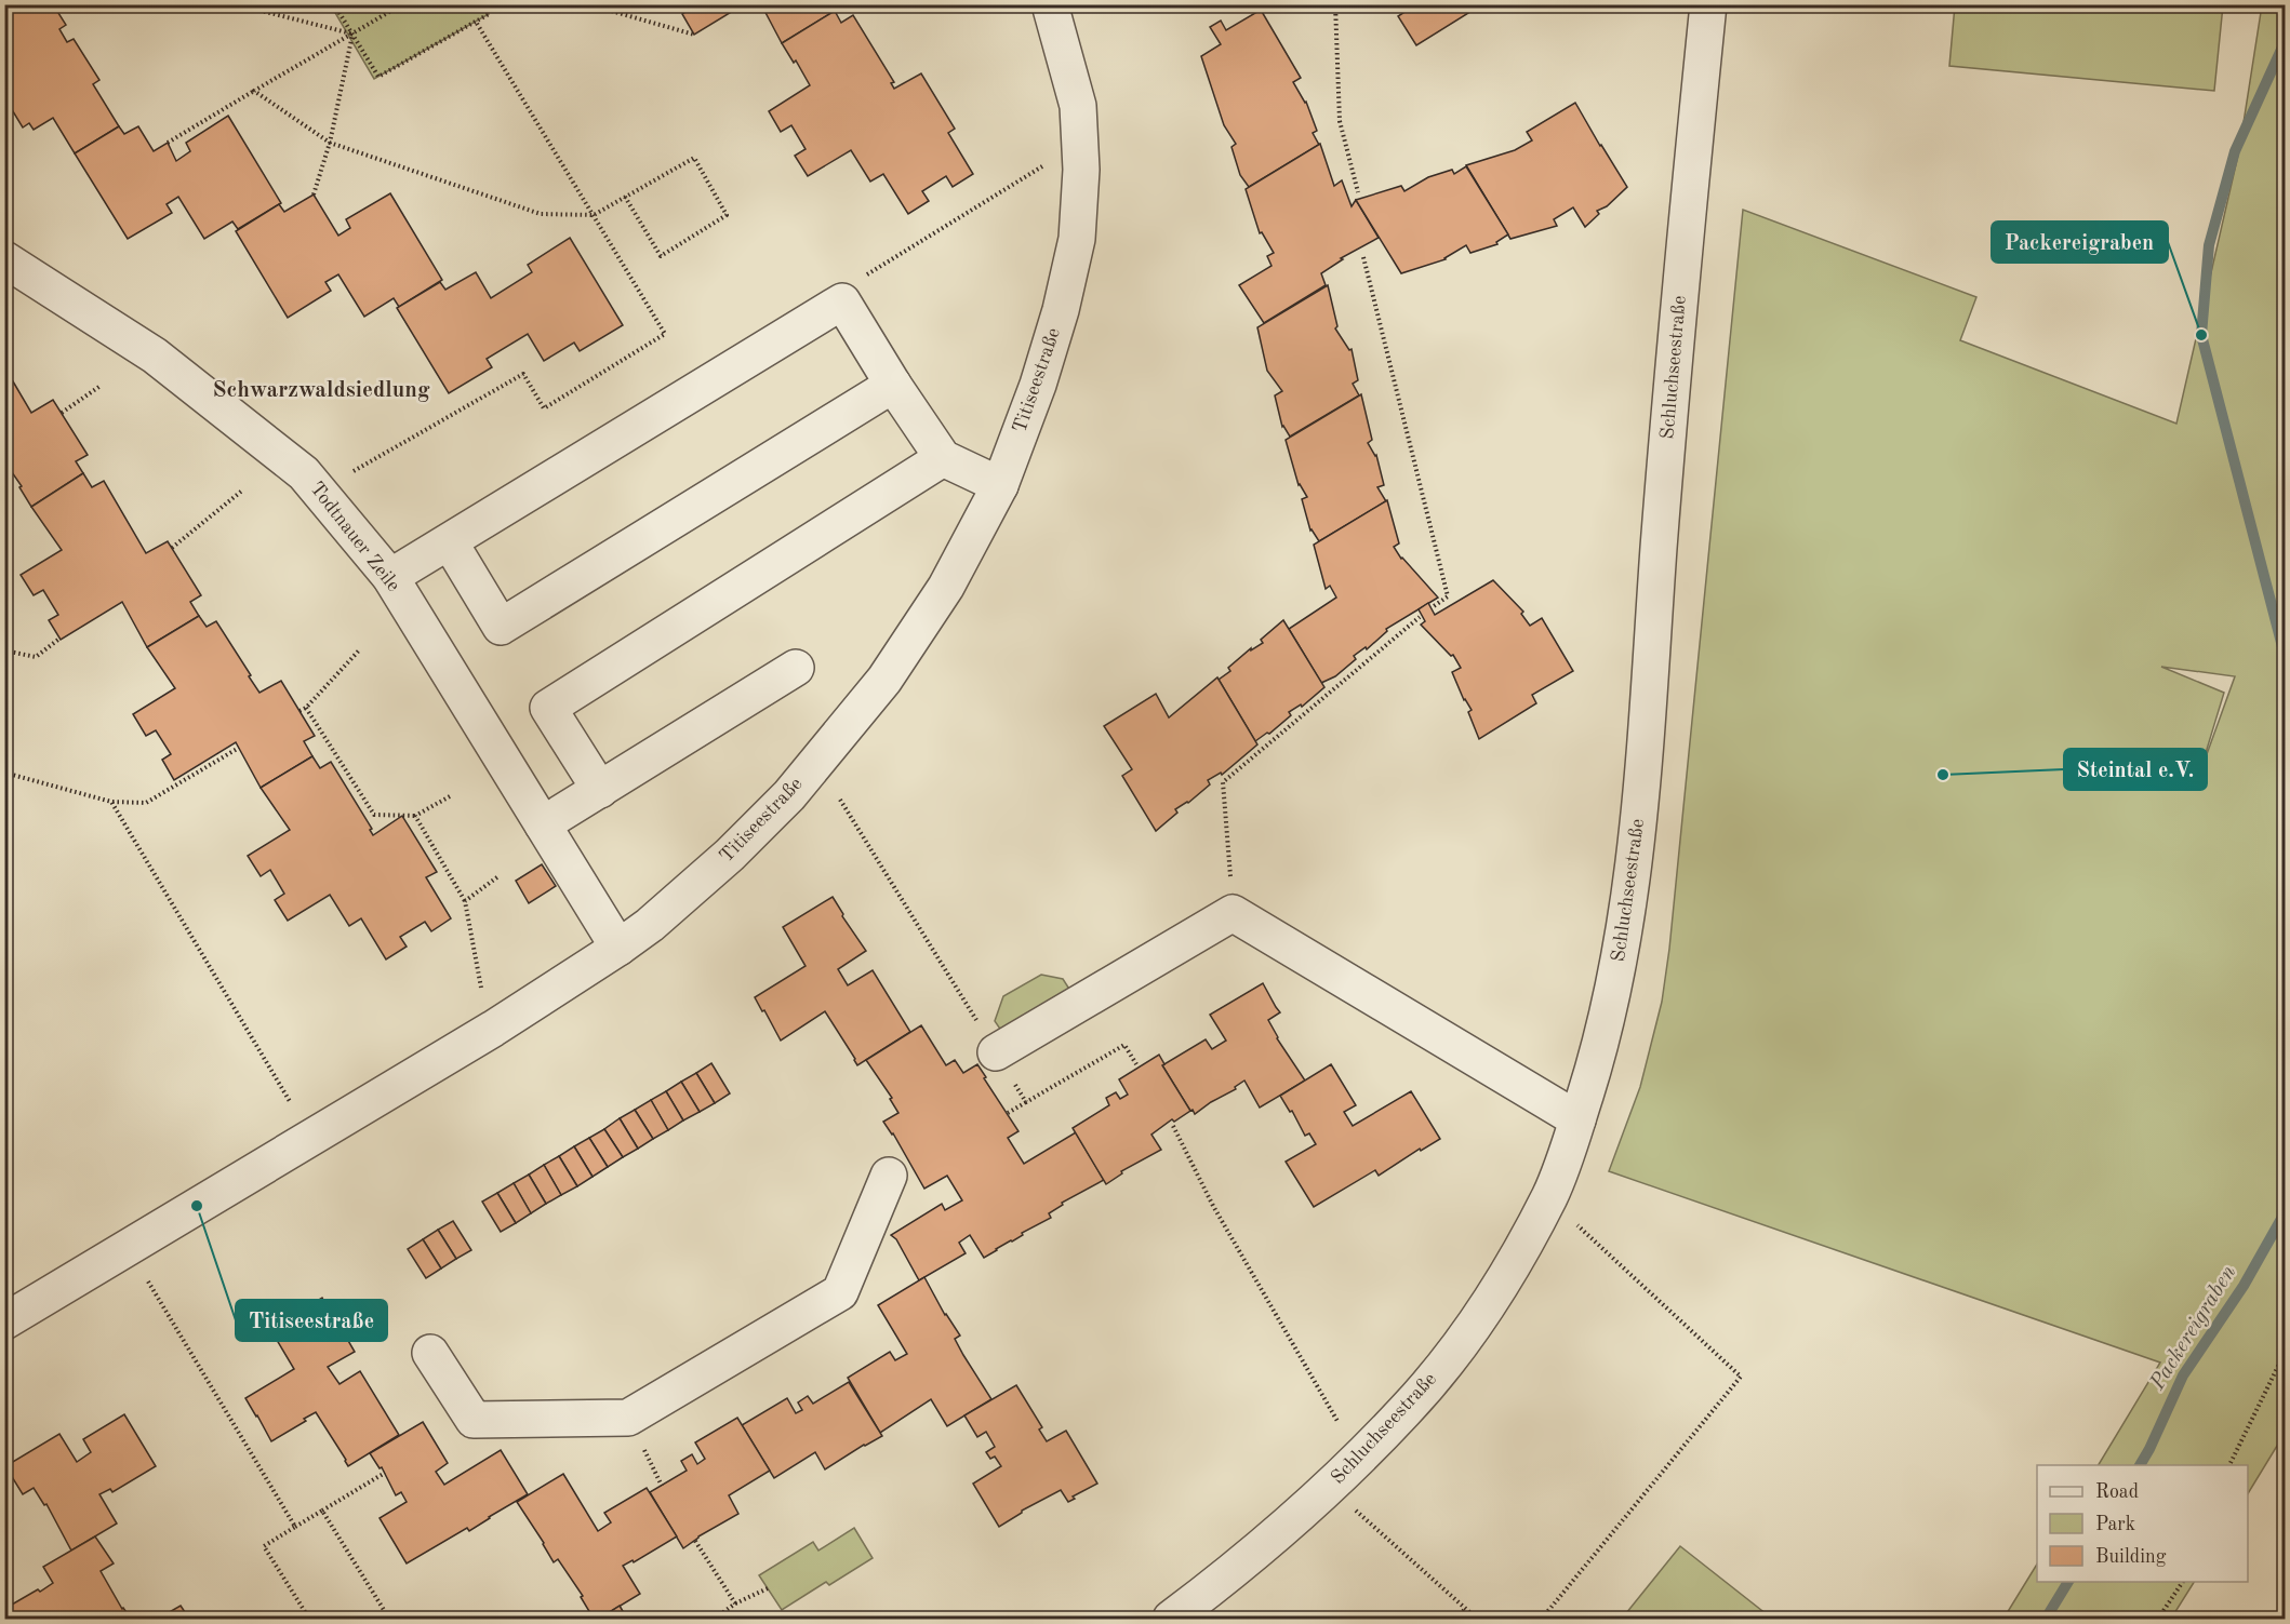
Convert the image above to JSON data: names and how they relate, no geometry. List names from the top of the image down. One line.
{"streets":{"street":["Schluchseestraße","Titiseestraße","Todtnauer Zeile"]},"crossings":[["Titiseestraße","Todtnauer Zeile"]],"districts":["Schwarzwaldsiedlung"],"water":["Packereigraben"],"places":["Packereigraben","Steintal e.V.","Titiseestraße"],"legend":["Road","Park","Building"]}
